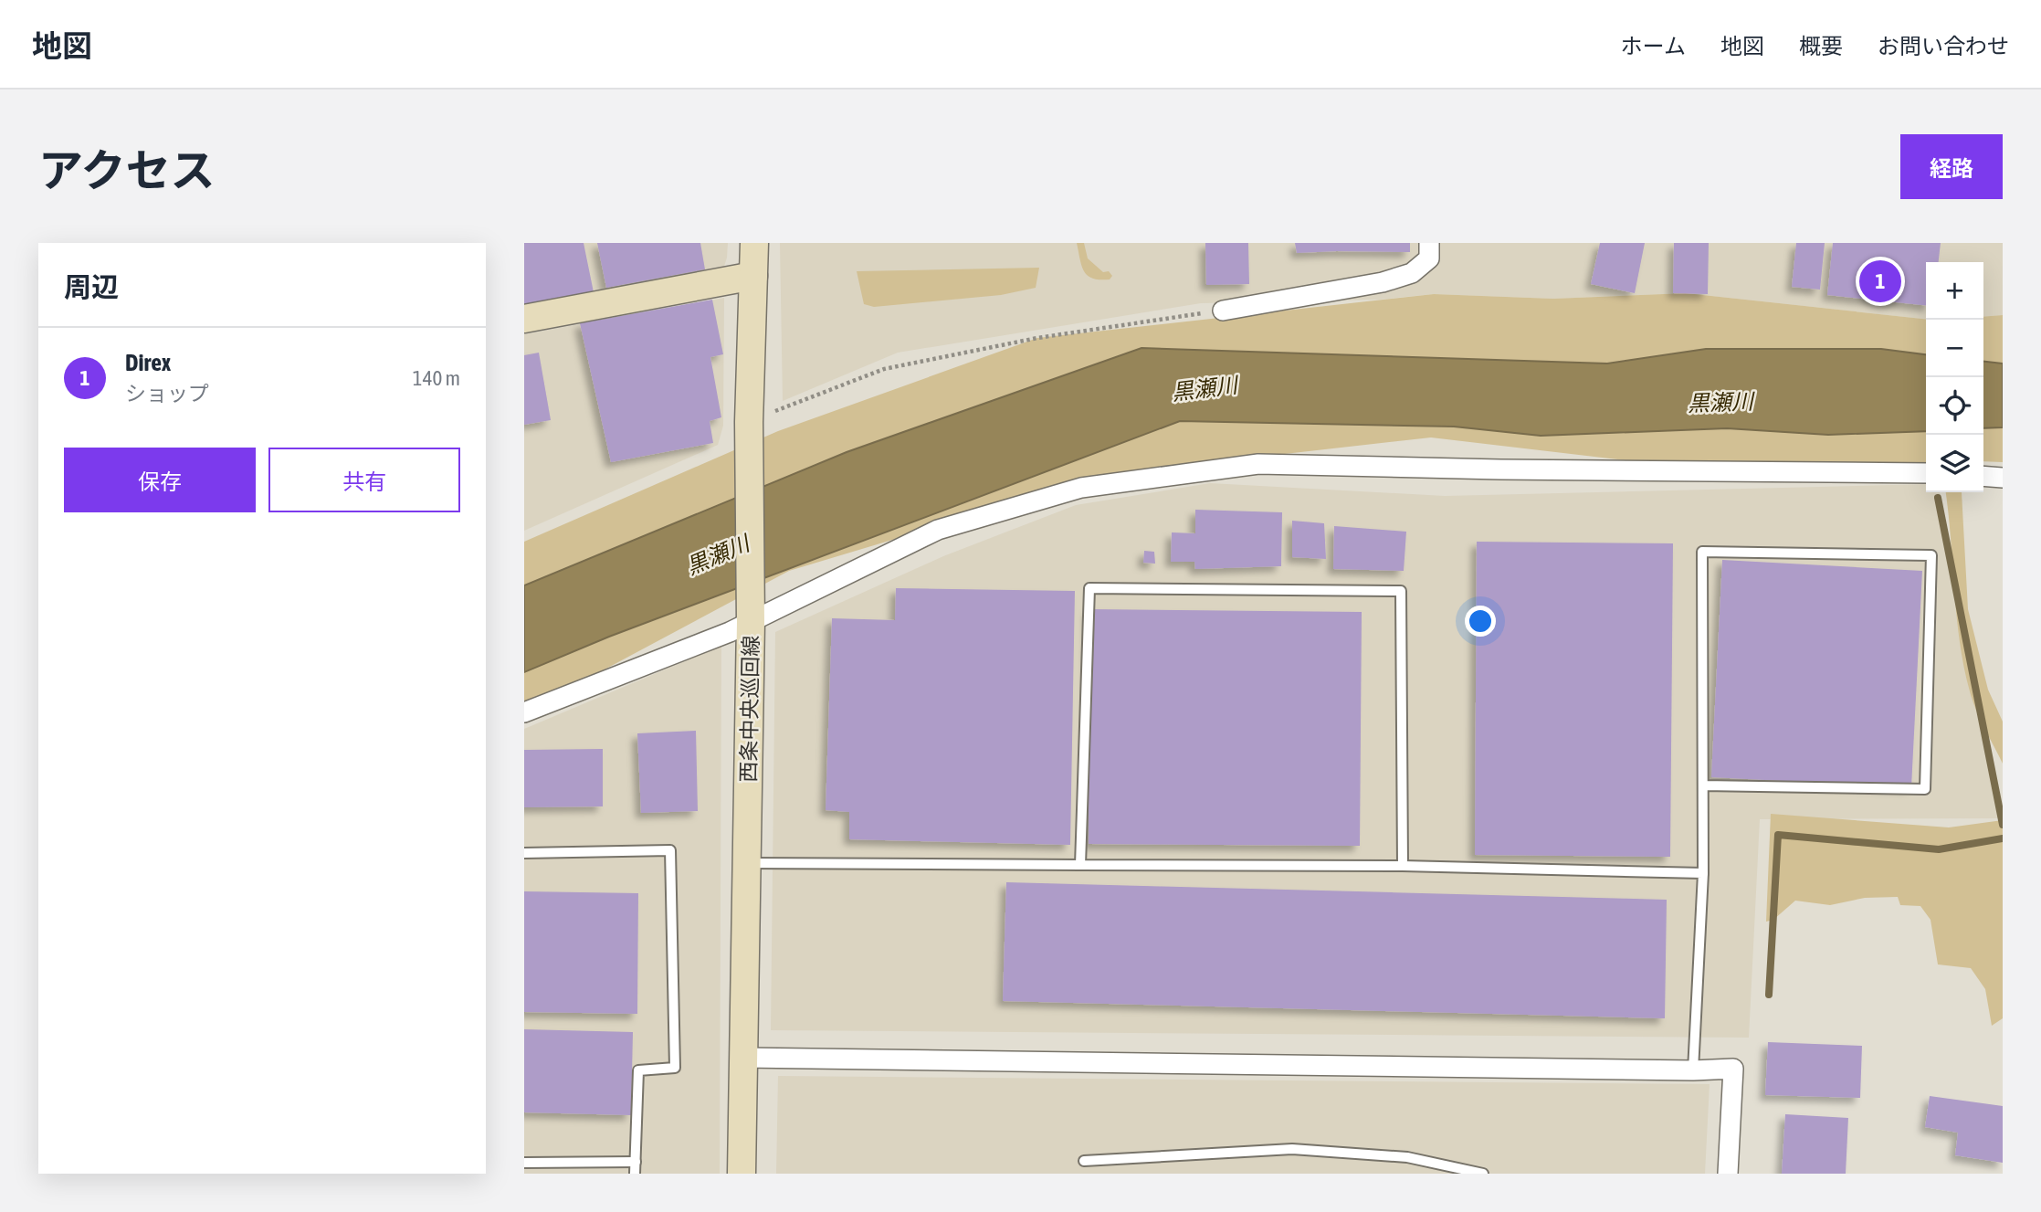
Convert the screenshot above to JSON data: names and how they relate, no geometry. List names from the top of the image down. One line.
{"streets":{"street":["西条中央巡回線"]},"water":["黒瀬川"],"page":{"header":"地図","nav":["ホーム","地図","概要","お問い合わせ"],"title":"アクセス","buttons":["経路",["保存","共有"]],"heading":"周辺","pins":"1","map_buttons":["+","−"],"list":[{"mark":"1","name":"Direx","note":"ショップ","value":"140 m"}]}}
